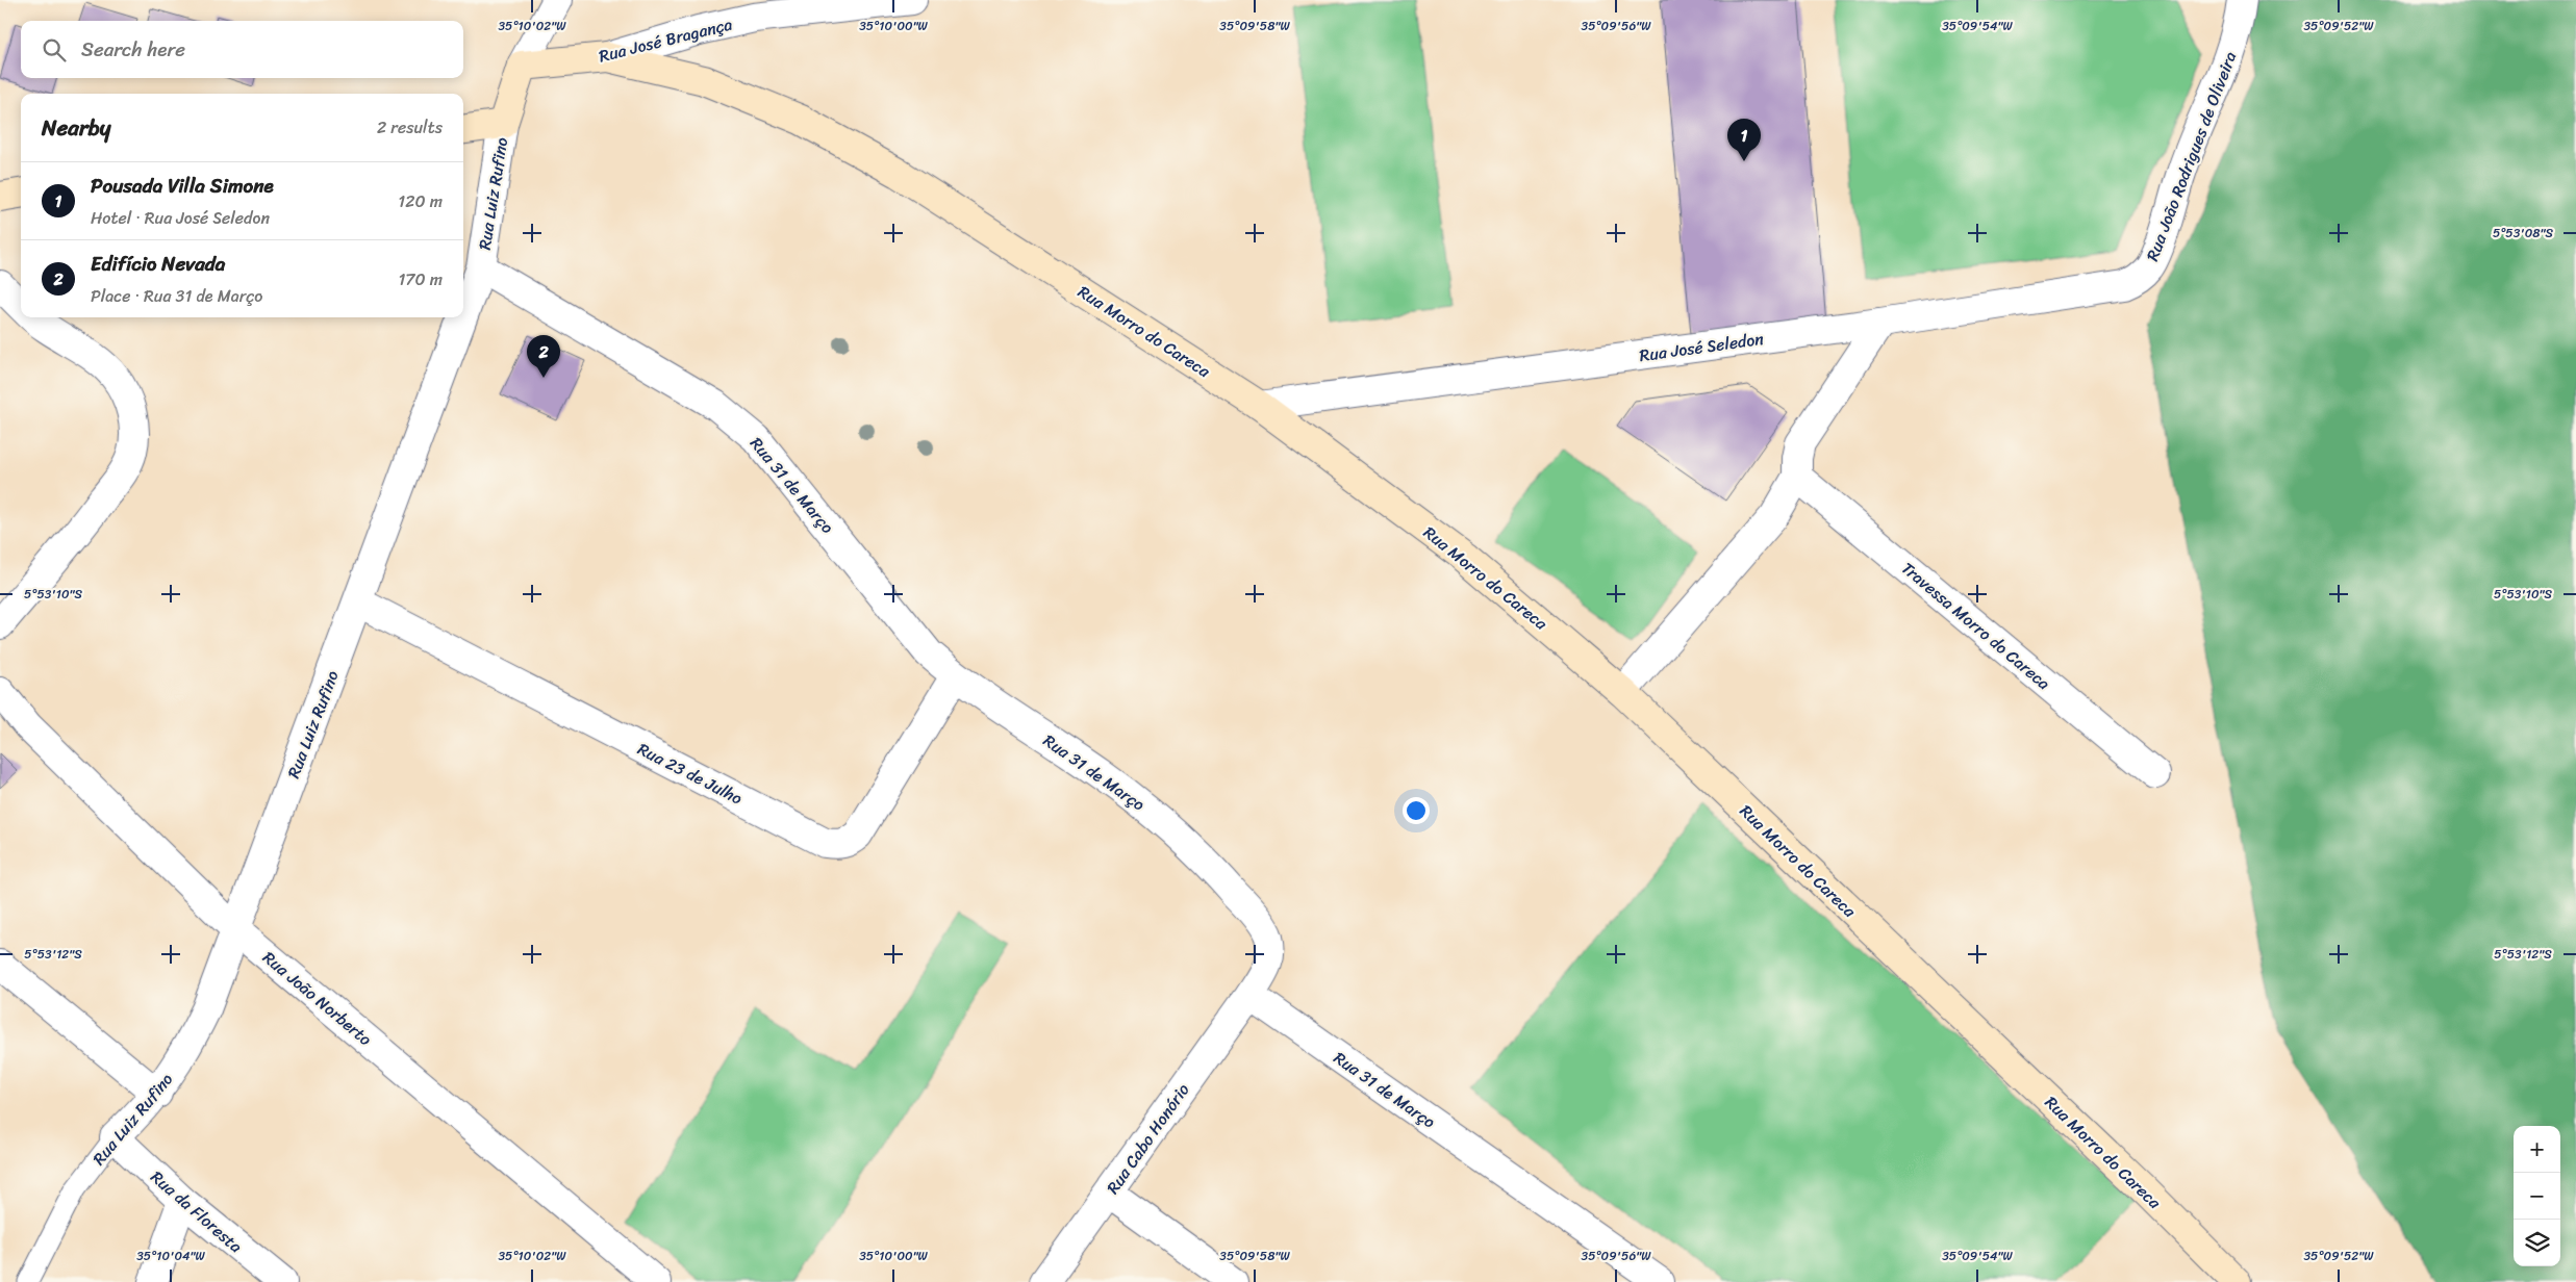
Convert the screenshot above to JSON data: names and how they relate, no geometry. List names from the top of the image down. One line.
{"streets":{"street":["Rua José Bragança","Rua João Rodrigues de Oliveira","Rua Luiz Rufino","Rua Morro do Careca","Rua José Seledon","Rua 31 de Março","Travessa Morro do Careca","Rua 23 de Julho","Rua João Norberto","Rua Cabo Honório","Rua da Floresta"]},"crossings":[["Rua José Bragança","Rua Morro do Careca"],["Rua João Rodrigues de Oliveira","Rua José Seledon"],["Rua Luiz Rufino","Rua 31 de Março"],["Rua Luiz Rufino","Rua 23 de Julho"],["Rua Luiz Rufino","Rua João Norberto"],["Rua Luiz Rufino","Rua da Floresta"],["Rua Morro do Careca","Rua José Seledon"],["Rua 31 de Março","Rua 23 de Julho"],["Rua 31 de Março","Rua Cabo Honório"]],"page":{"search":"Search here","heading":["Nearby","2 results"],"pins":["1","2"],"list":[{"mark":"1","name":"Pousada Villa Simone","note":"Hotel · Rua José Seledon","value":"120 m"},{"mark":"2","name":"Edifício Nevada","note":"Place · Rua 31 de Março","value":"170 m"}],"map_buttons":["+","−"]},"coordinates":["35°10'02\"W","35°10'00\"W","35°09'58\"W","35°09'56\"W","35°09'54\"W","35°09'52\"W","5°53'08\"S","5°53'10\"S","5°53'12\"S","35°10'04\"W"]}
